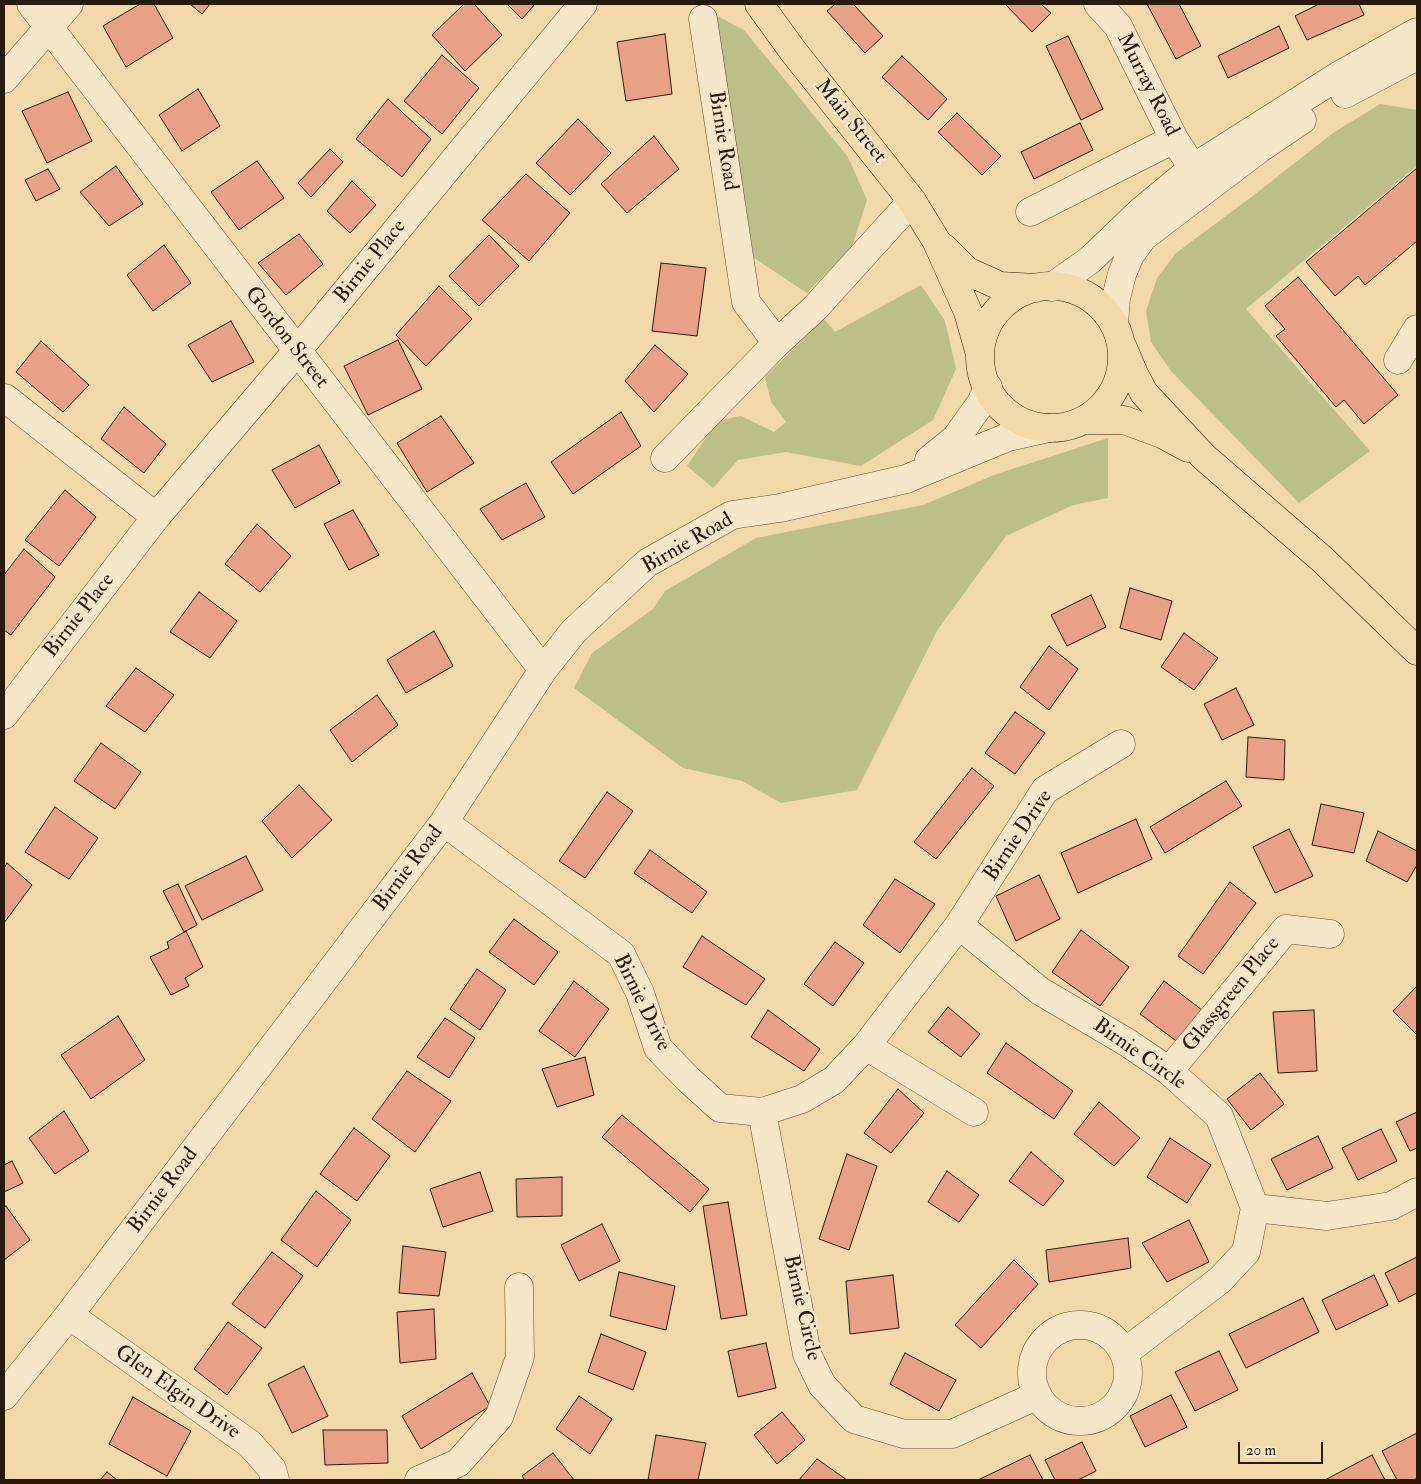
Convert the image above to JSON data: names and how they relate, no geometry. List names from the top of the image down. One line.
{"streets":{"main road":["Main Street"],"street":["Murray Road","Birnie Road","Birnie Place","Gordon Street","Birnie Drive","Glassgreen Place","Birnie Circle","Glen Elgin Drive"]},"crossings":[["Main Street","Birnie Road"],["Birnie Road","Gordon Street"],["Birnie Road","Birnie Drive"],["Birnie Road","Glen Elgin Drive"],["Birnie Place","Gordon Street"],["Birnie Drive","Birnie Circle"],["Glassgreen Place","Birnie Circle"]],"scale_bar":"20 m"}
